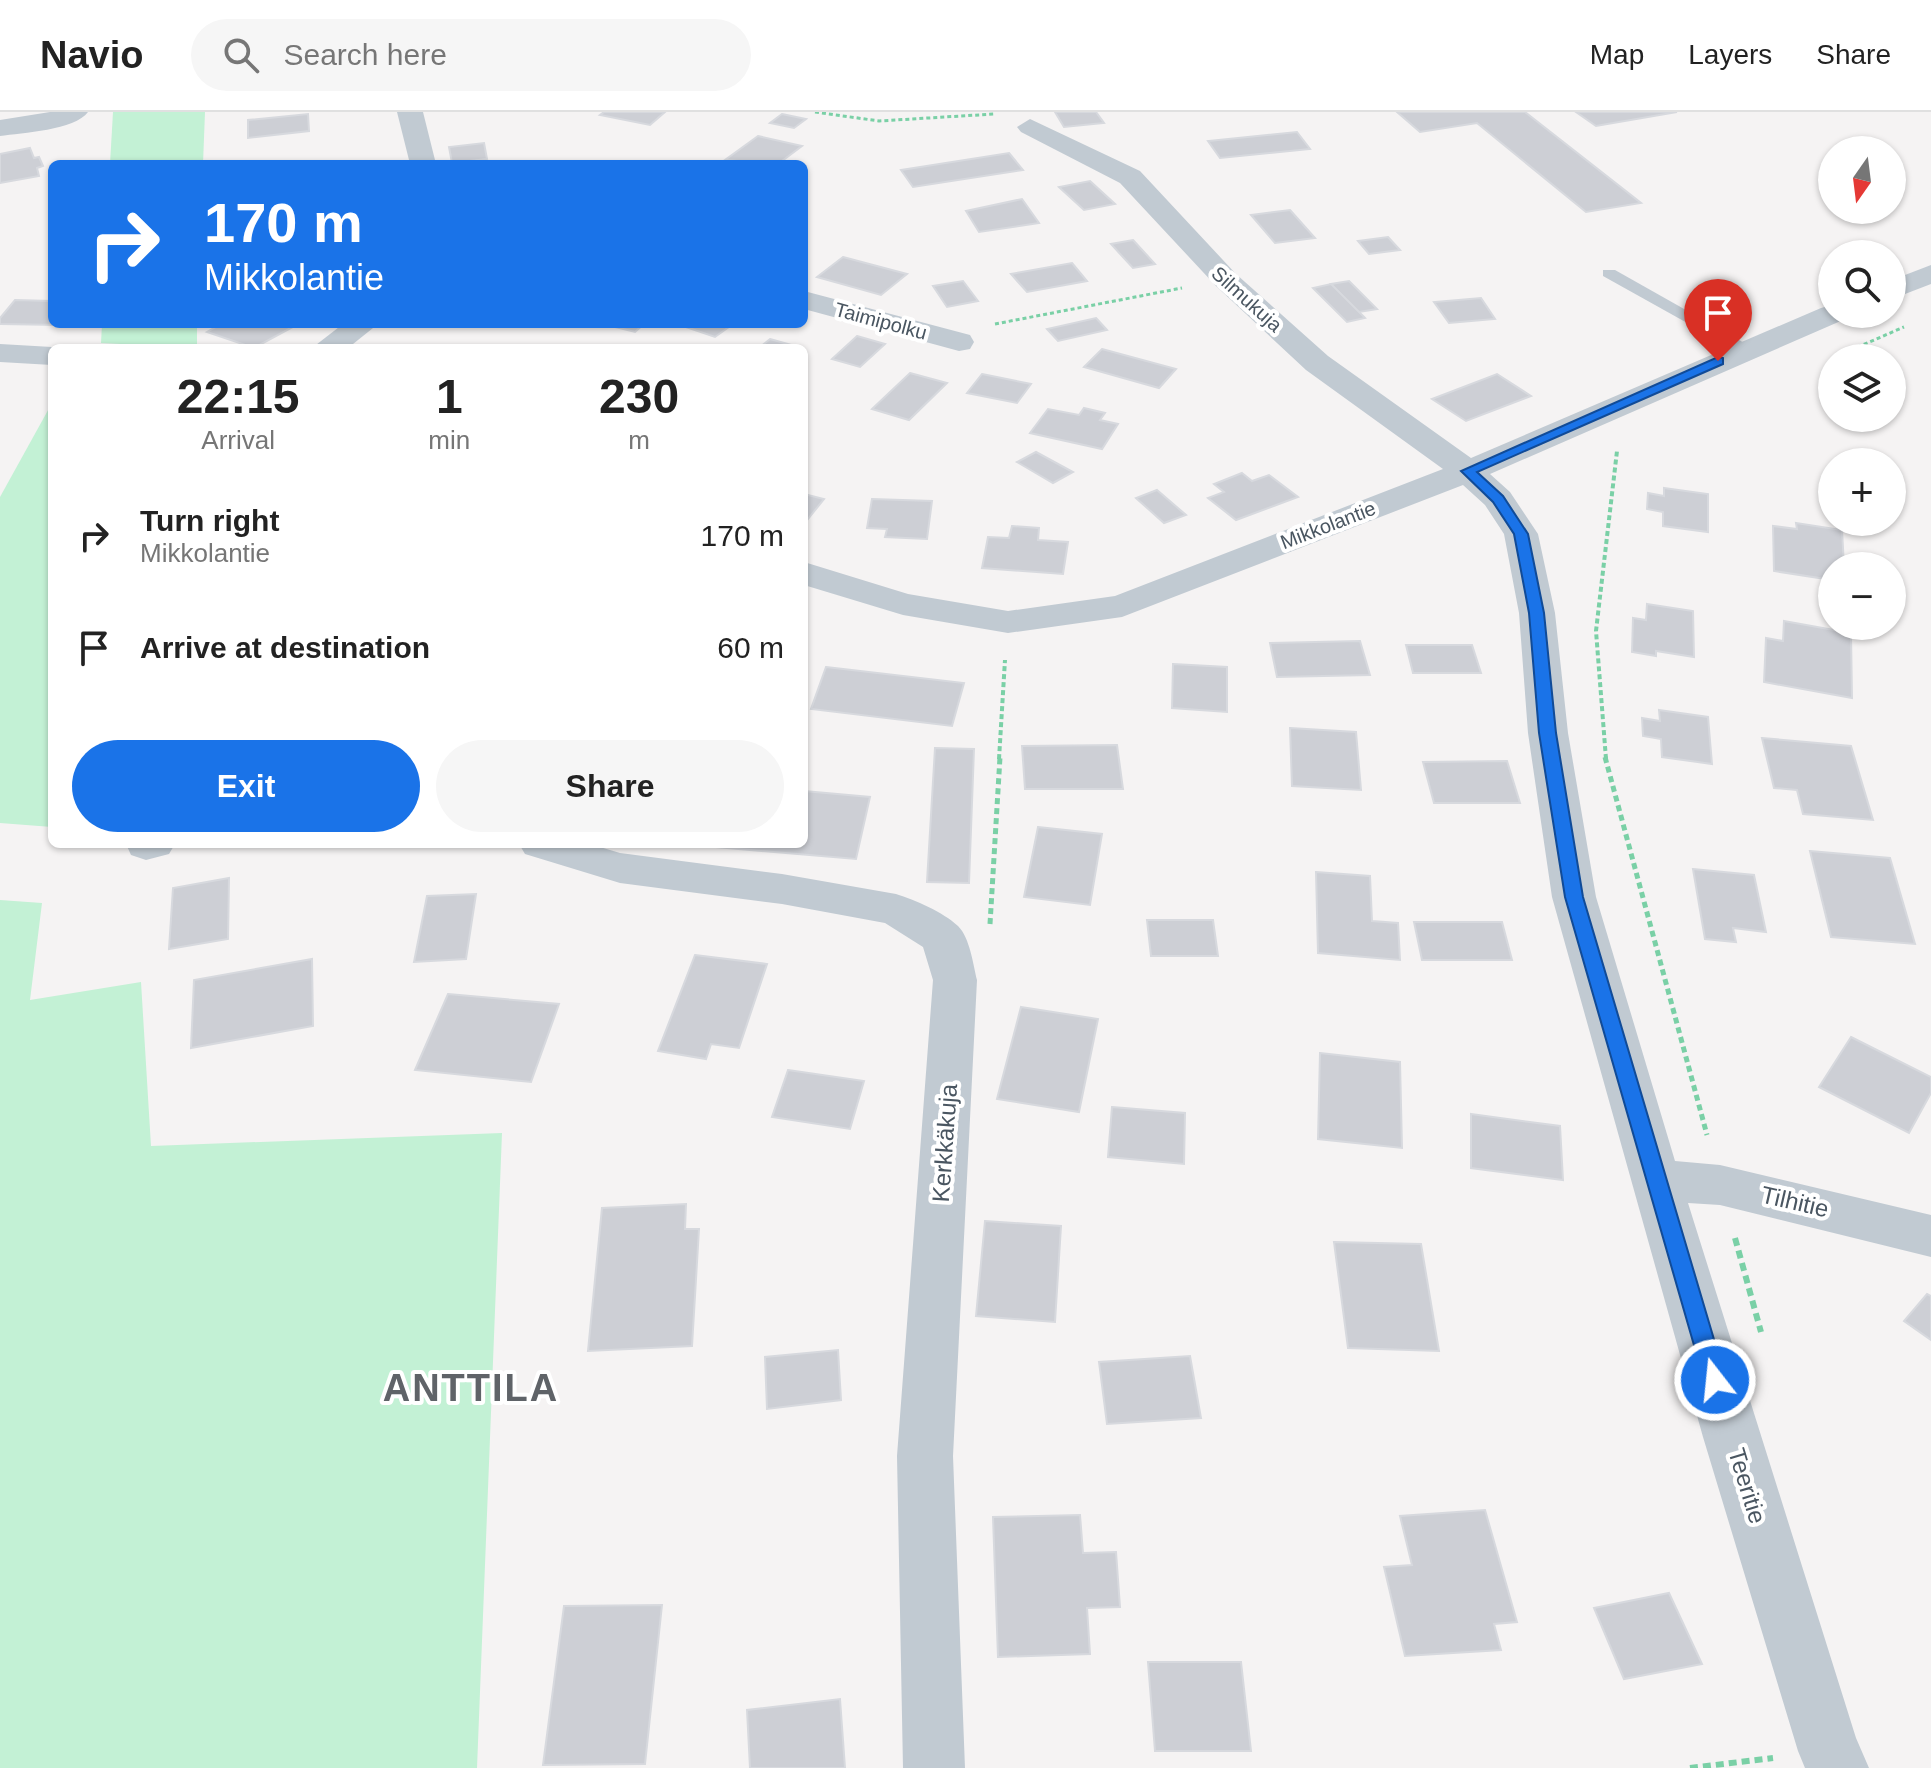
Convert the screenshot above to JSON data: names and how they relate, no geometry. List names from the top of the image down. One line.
{"streets":{"street":["Silmukuja","Taimipolku","Mikkolantie","Kerkkäkuja","Tilhitie","Teeritie"]},"crossings":[["Silmukuja","Mikkolantie"],["Silmukuja","Teeritie"],["Mikkolantie","Teeritie"],["Tilhitie","Teeritie"]],"districts":["ANTTILA"],"north":"bottom","page":{"header":"Navio","search":"Search here","nav":["Map","Layers","Share"],"map_buttons":["+","−"],"turn":["170 m","Mikkolantie"],"eta":["22:15","Arrival","1","min","230","m"],"list":[{"name":"Turn right","note":"Mikkolantie","value":"170 m"},{"name":"Arrive at destination","value":"60 m"}],"buttons":["Exit","Share"]}}
